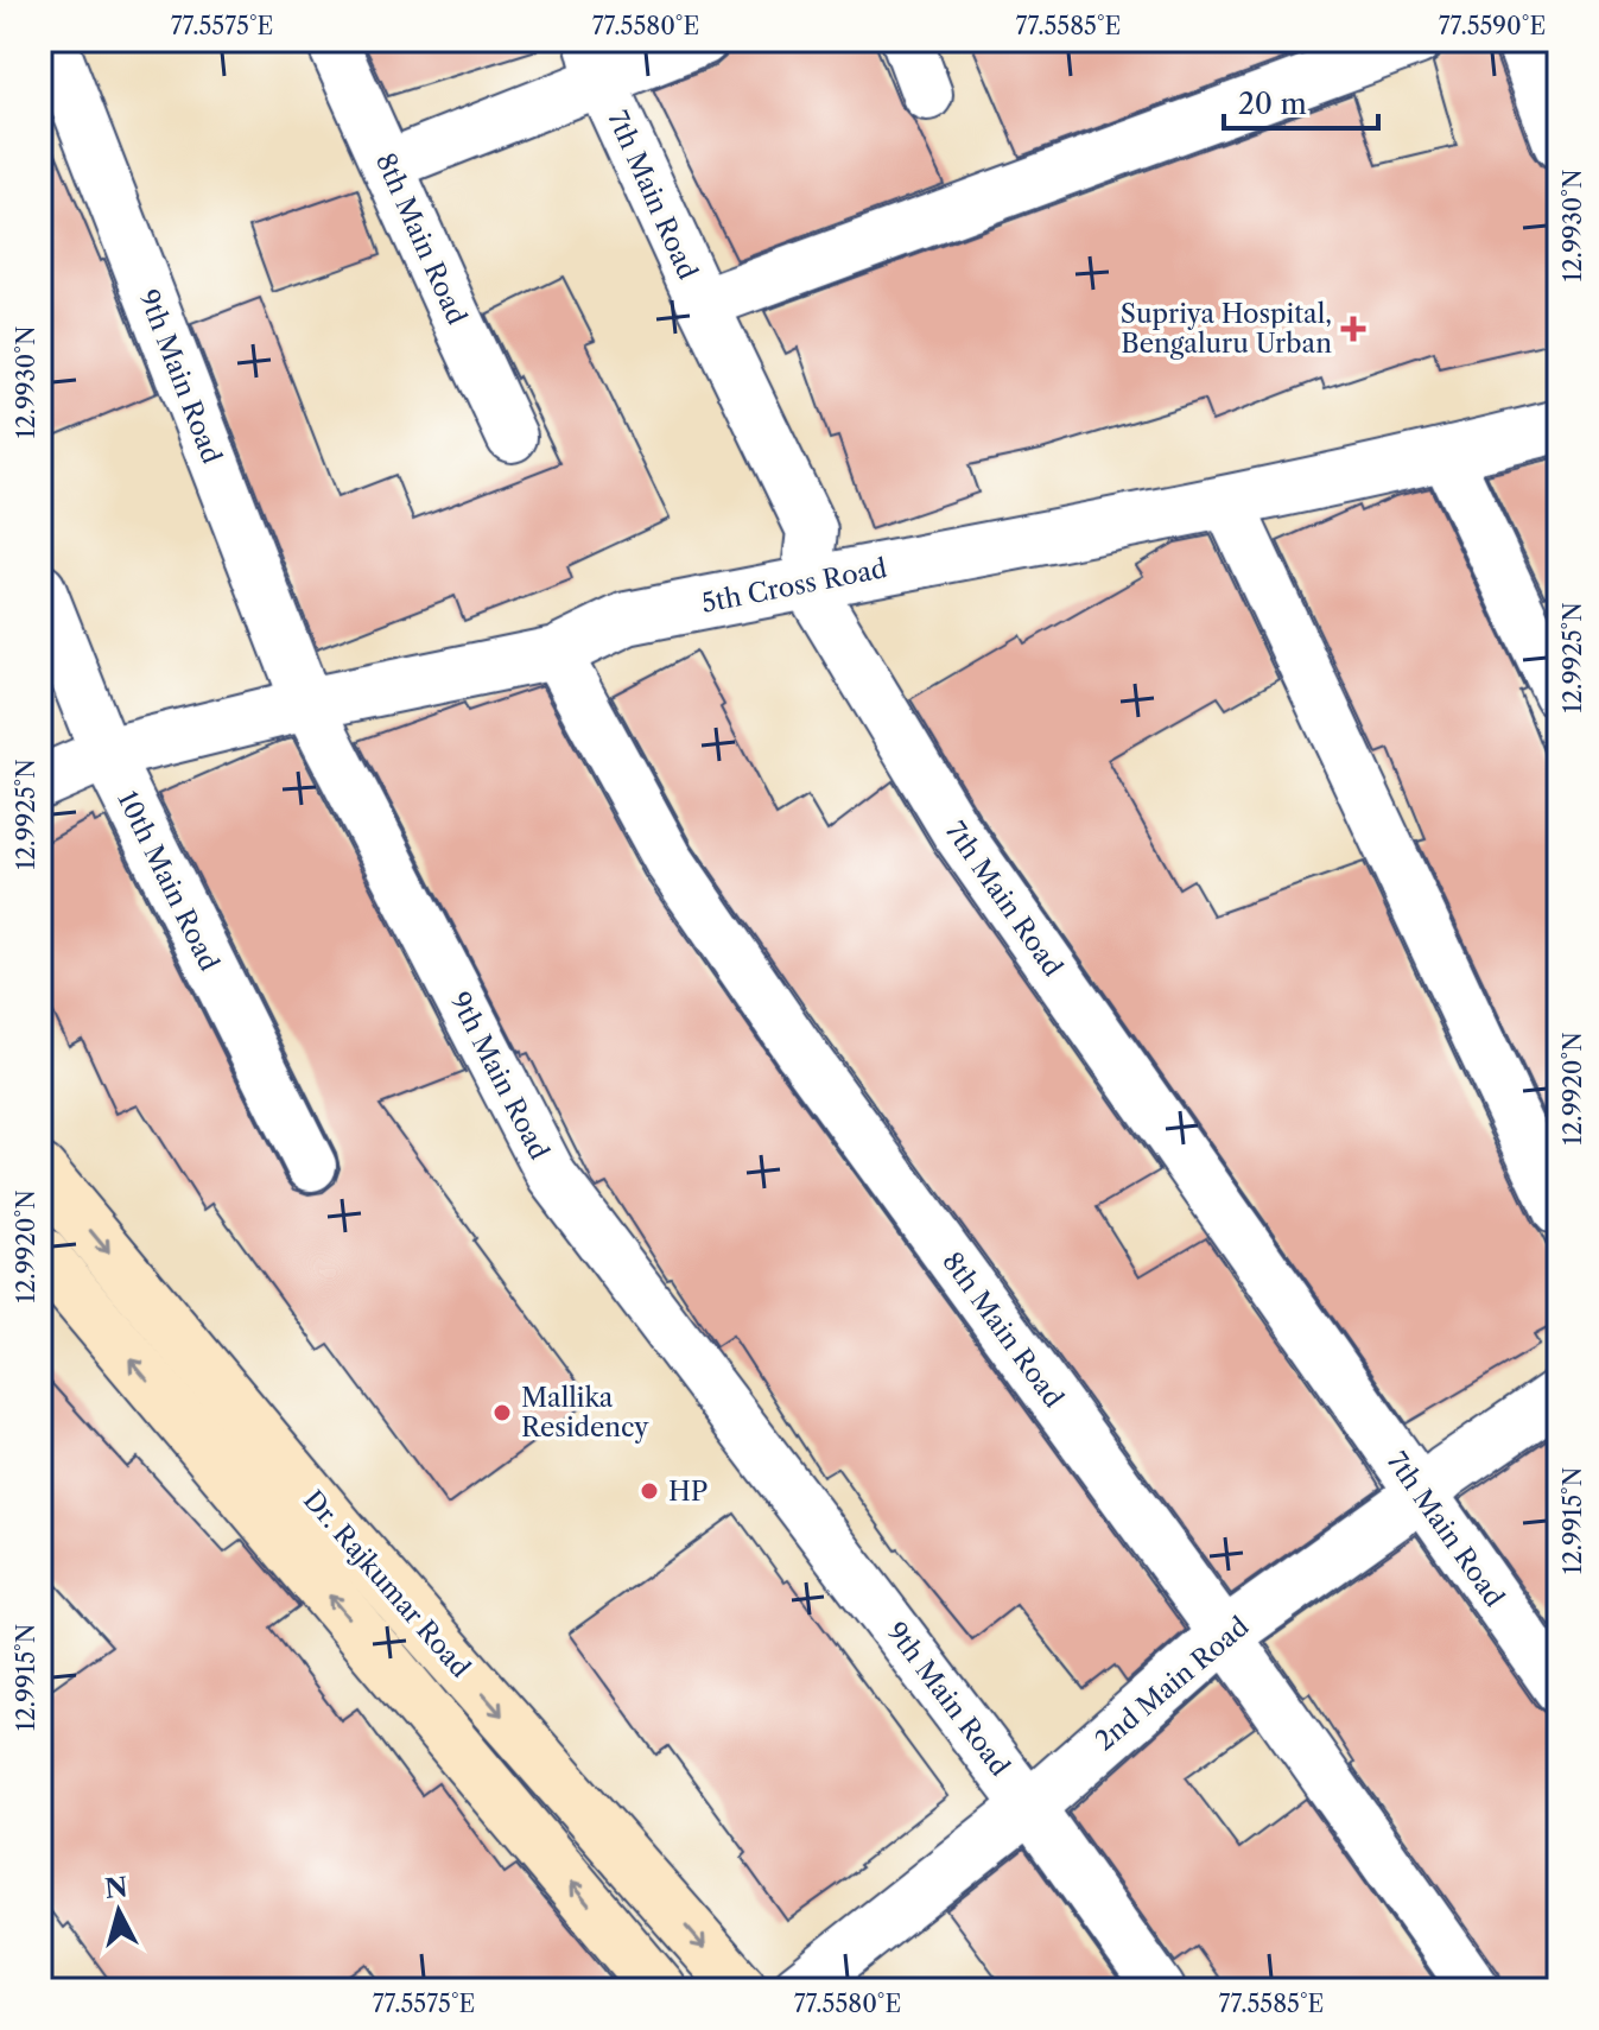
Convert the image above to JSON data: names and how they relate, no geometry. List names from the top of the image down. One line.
{"streets":{"main road":["Dr. Rajkumar Road"],"street":["7th Main Road","8th Main Road","9th Main Road","5th Cross Road","10th Main Road","2nd Main Road"]},"crossings":[["7th Main Road","5th Cross Road"],["7th Main Road","2nd Main Road"],["8th Main Road","5th Cross Road"],["8th Main Road","2nd Main Road"],["9th Main Road","5th Cross Road"],["9th Main Road","2nd Main Road"],["5th Cross Road","10th Main Road"]],"places":{"health":["Supriya Hospital, Bengaluru Urban"],"other":["Mallika Residency","HP"]},"scale_bar":"20 m","north":"top","coordinates":["77.5575°E","77.5580°E","77.5585°E","77.5590°E","12.9930°N","12.9925°N","12.9920°N","12.9915°N"]}
